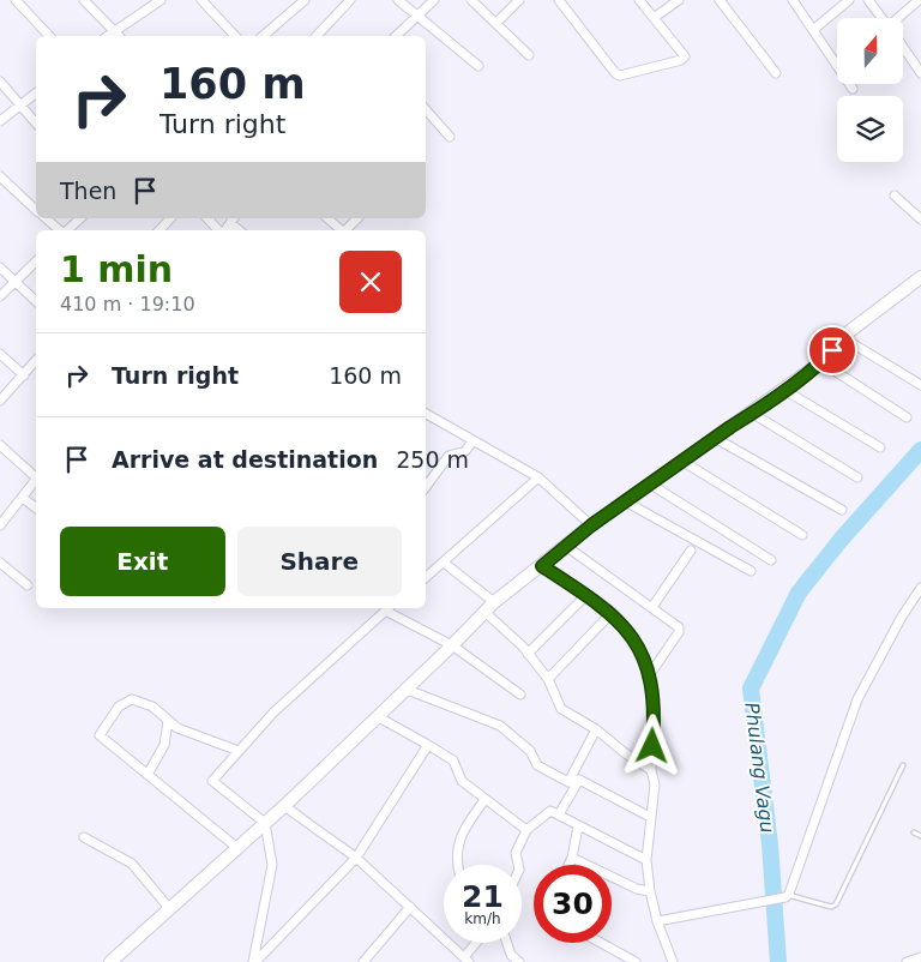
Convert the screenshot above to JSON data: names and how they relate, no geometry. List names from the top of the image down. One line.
{"water":["Phulang Vagu"],"north":"top","page":{"turn":["160 m","Turn right"],"then":"Then","heading":["1 min","410 m · 19:10"],"list":[{"name":"Turn right","value":"160 m"},{"name":"Arrive at destination","value":"250 m"}],"buttons":["Exit","Share"],"speed":"21 km/h","limit":"30"}}
